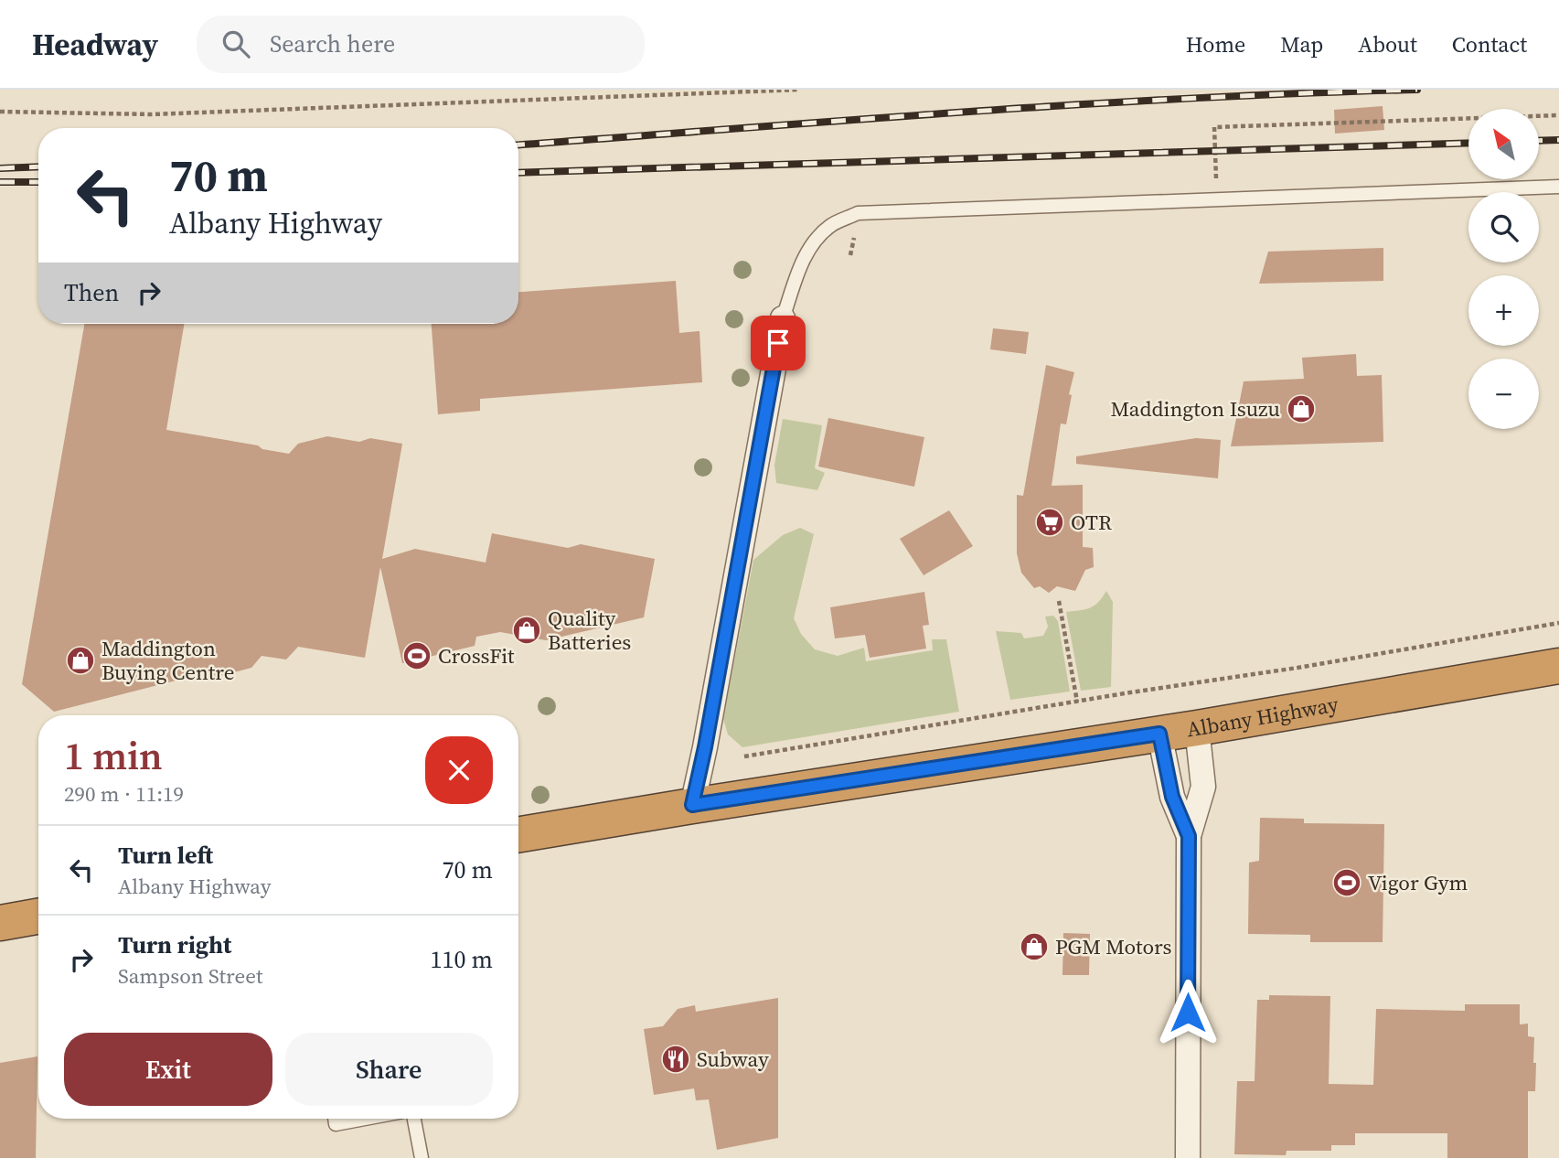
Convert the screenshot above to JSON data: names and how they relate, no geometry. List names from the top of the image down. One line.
{"streets":{"highway":["Albany Highway"]},"places":{"shop":["Maddington Isuzu","Quality Batteries","Maddington Buying Centre","PGM Motors"],"supermarket":["OTR"],"sports":["CrossFit","Vigor Gym"],"restaurant":["Subway"]},"north":"top left","page":{"header":"Headway","search":"Search here","nav":["Home","Map","About","Contact"],"map_buttons":["+","−"],"turn":["70 m","Albany Highway"],"then":"Then","heading":["1 min","290 m · 11:19"],"list":[{"name":"Turn left","note":"Albany Highway","value":"70 m"},{"name":"Turn right","note":"Sampson Street","value":"110 m"}],"buttons":["Exit","Share"]}}
